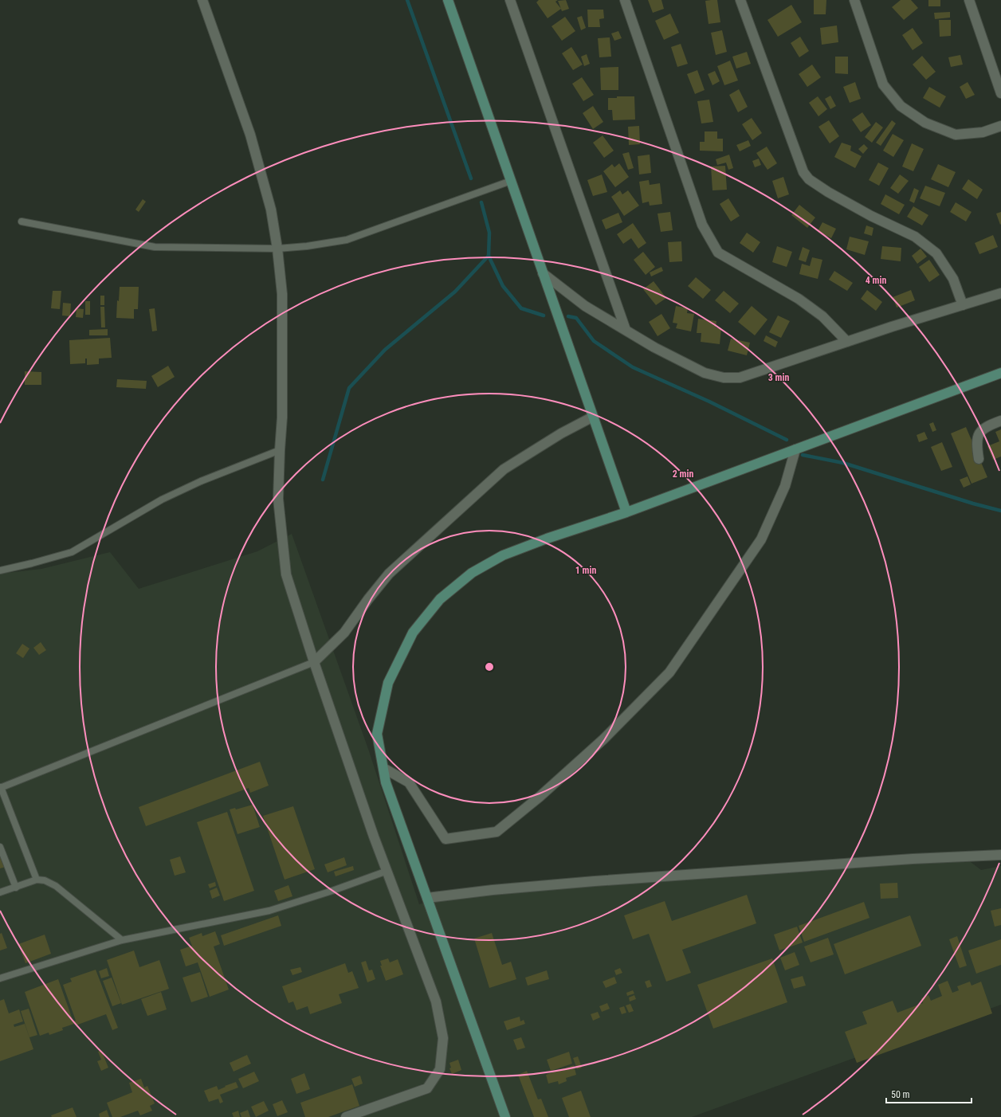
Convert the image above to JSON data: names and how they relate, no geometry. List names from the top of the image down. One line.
{"scale_bar":"50 m","rings":["4 min","3 min","2 min","1 min"]}
